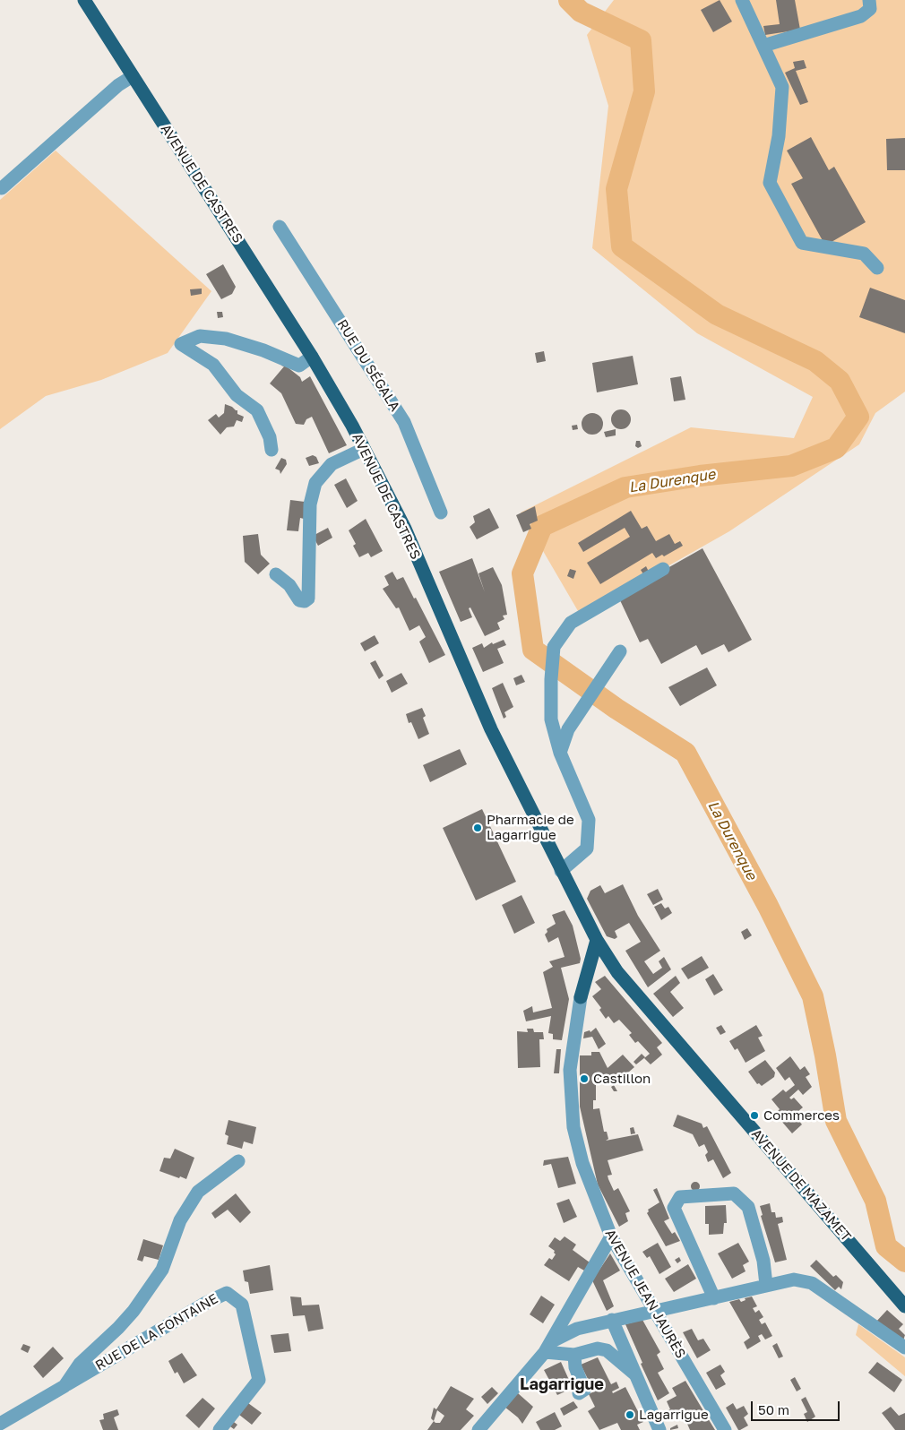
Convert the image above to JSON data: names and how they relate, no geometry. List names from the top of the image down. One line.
{"streets":{"main road":["AVENUE DE CASTRES","AVENUE DE MAZAMET","AVENUE JEAN JAURÈS"],"street":["RUE DU SÉGALA","RUE DE LA FONTAINE"]},"crossings":[["AVENUE DE CASTRES","AVENUE DE MAZAMET"],["AVENUE DE CASTRES","AVENUE JEAN JAURÈS"],["AVENUE DE MAZAMET","AVENUE JEAN JAURÈS"]],"districts":["Lagarrigue"],"water":["La Durenque"],"places":["Pharmacie de Lagarrigue","Castillon","Commerces","Lagarrigue"],"scale_bar":"50 m"}
